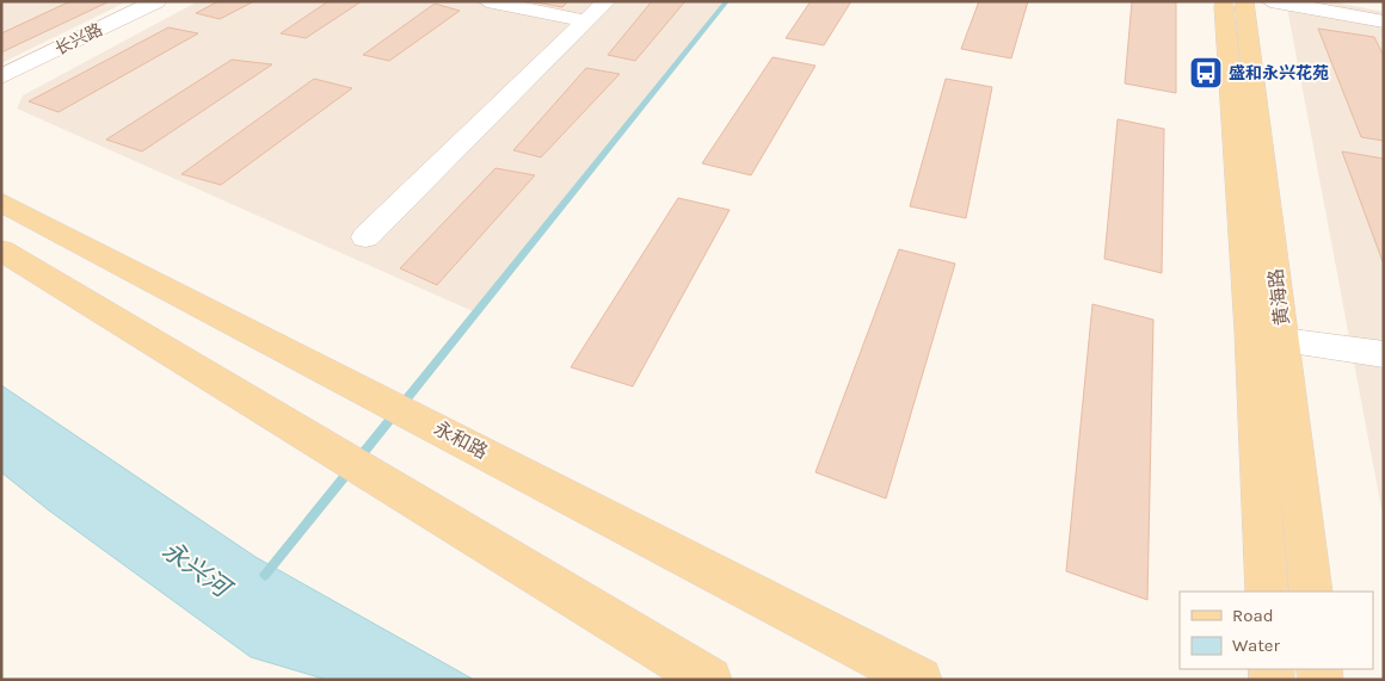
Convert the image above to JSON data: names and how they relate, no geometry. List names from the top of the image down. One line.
{"streets":{"main road":["黄海路","永和路"],"street":["长兴路"]},"water":["永兴河"],"places":{"bus stop":["盛和永兴花苑"]},"legend":["Road","Water"]}
